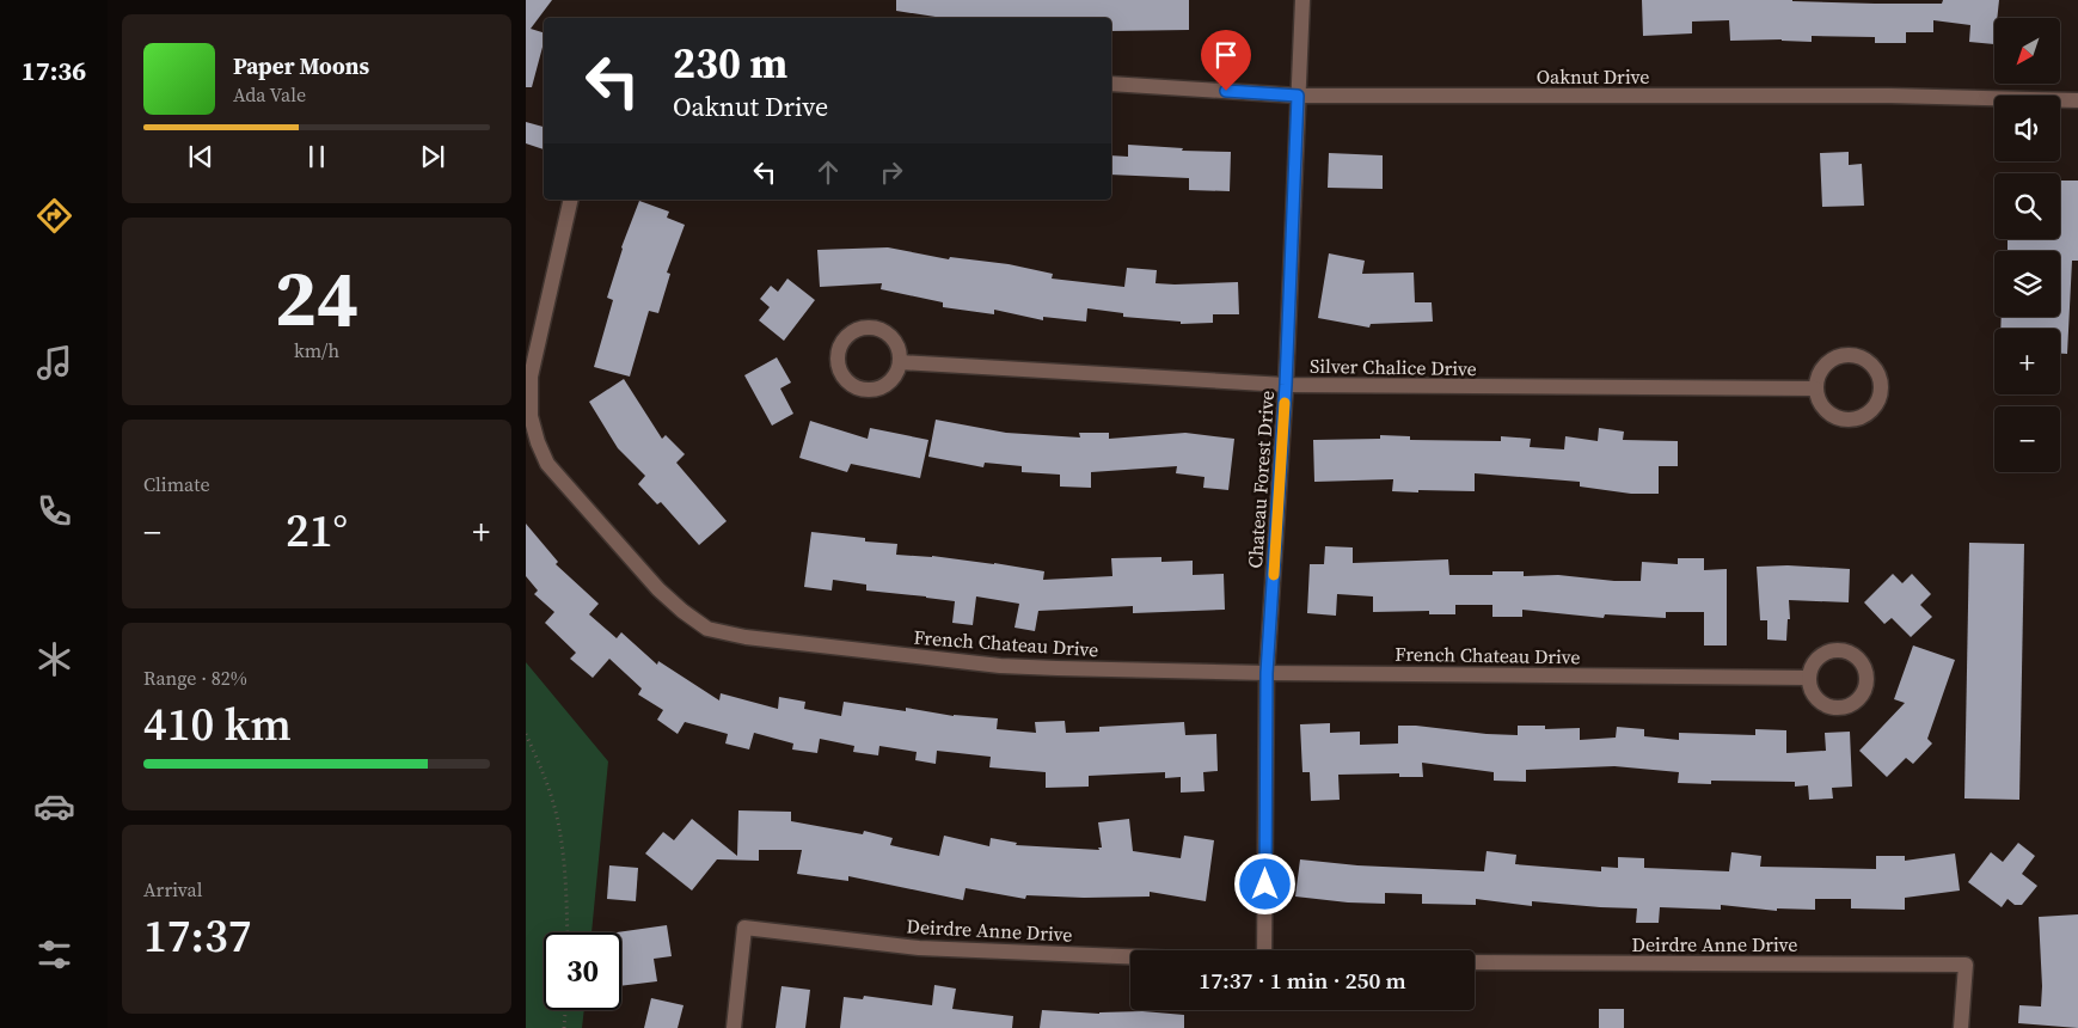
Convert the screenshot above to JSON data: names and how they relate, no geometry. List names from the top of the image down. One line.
{"streets":{"street":["Oaknut Drive","Silver Chalice Drive","Chateau Forest Drive","French Chateau Drive","Deirdre Anne Drive"]},"crossings":[["Oaknut Drive","Chateau Forest Drive"],["Silver Chalice Drive","Chateau Forest Drive"],["Chateau Forest Drive","French Chateau Drive"]],"north":"bottom left","page":{"tabs":"17:36","map_buttons":["+","−"],"turn":["230 m","Oaknut Drive"],"song":["Paper Moons","Ada Vale"],"tile":[["24","km/h"],"Climate",["Range · 82%","410 km"],["Arrival","17:37"]],"heat":["−","21°","+"],"limit":"30","trip":"17:37 · 1 min · 250 m"}}
